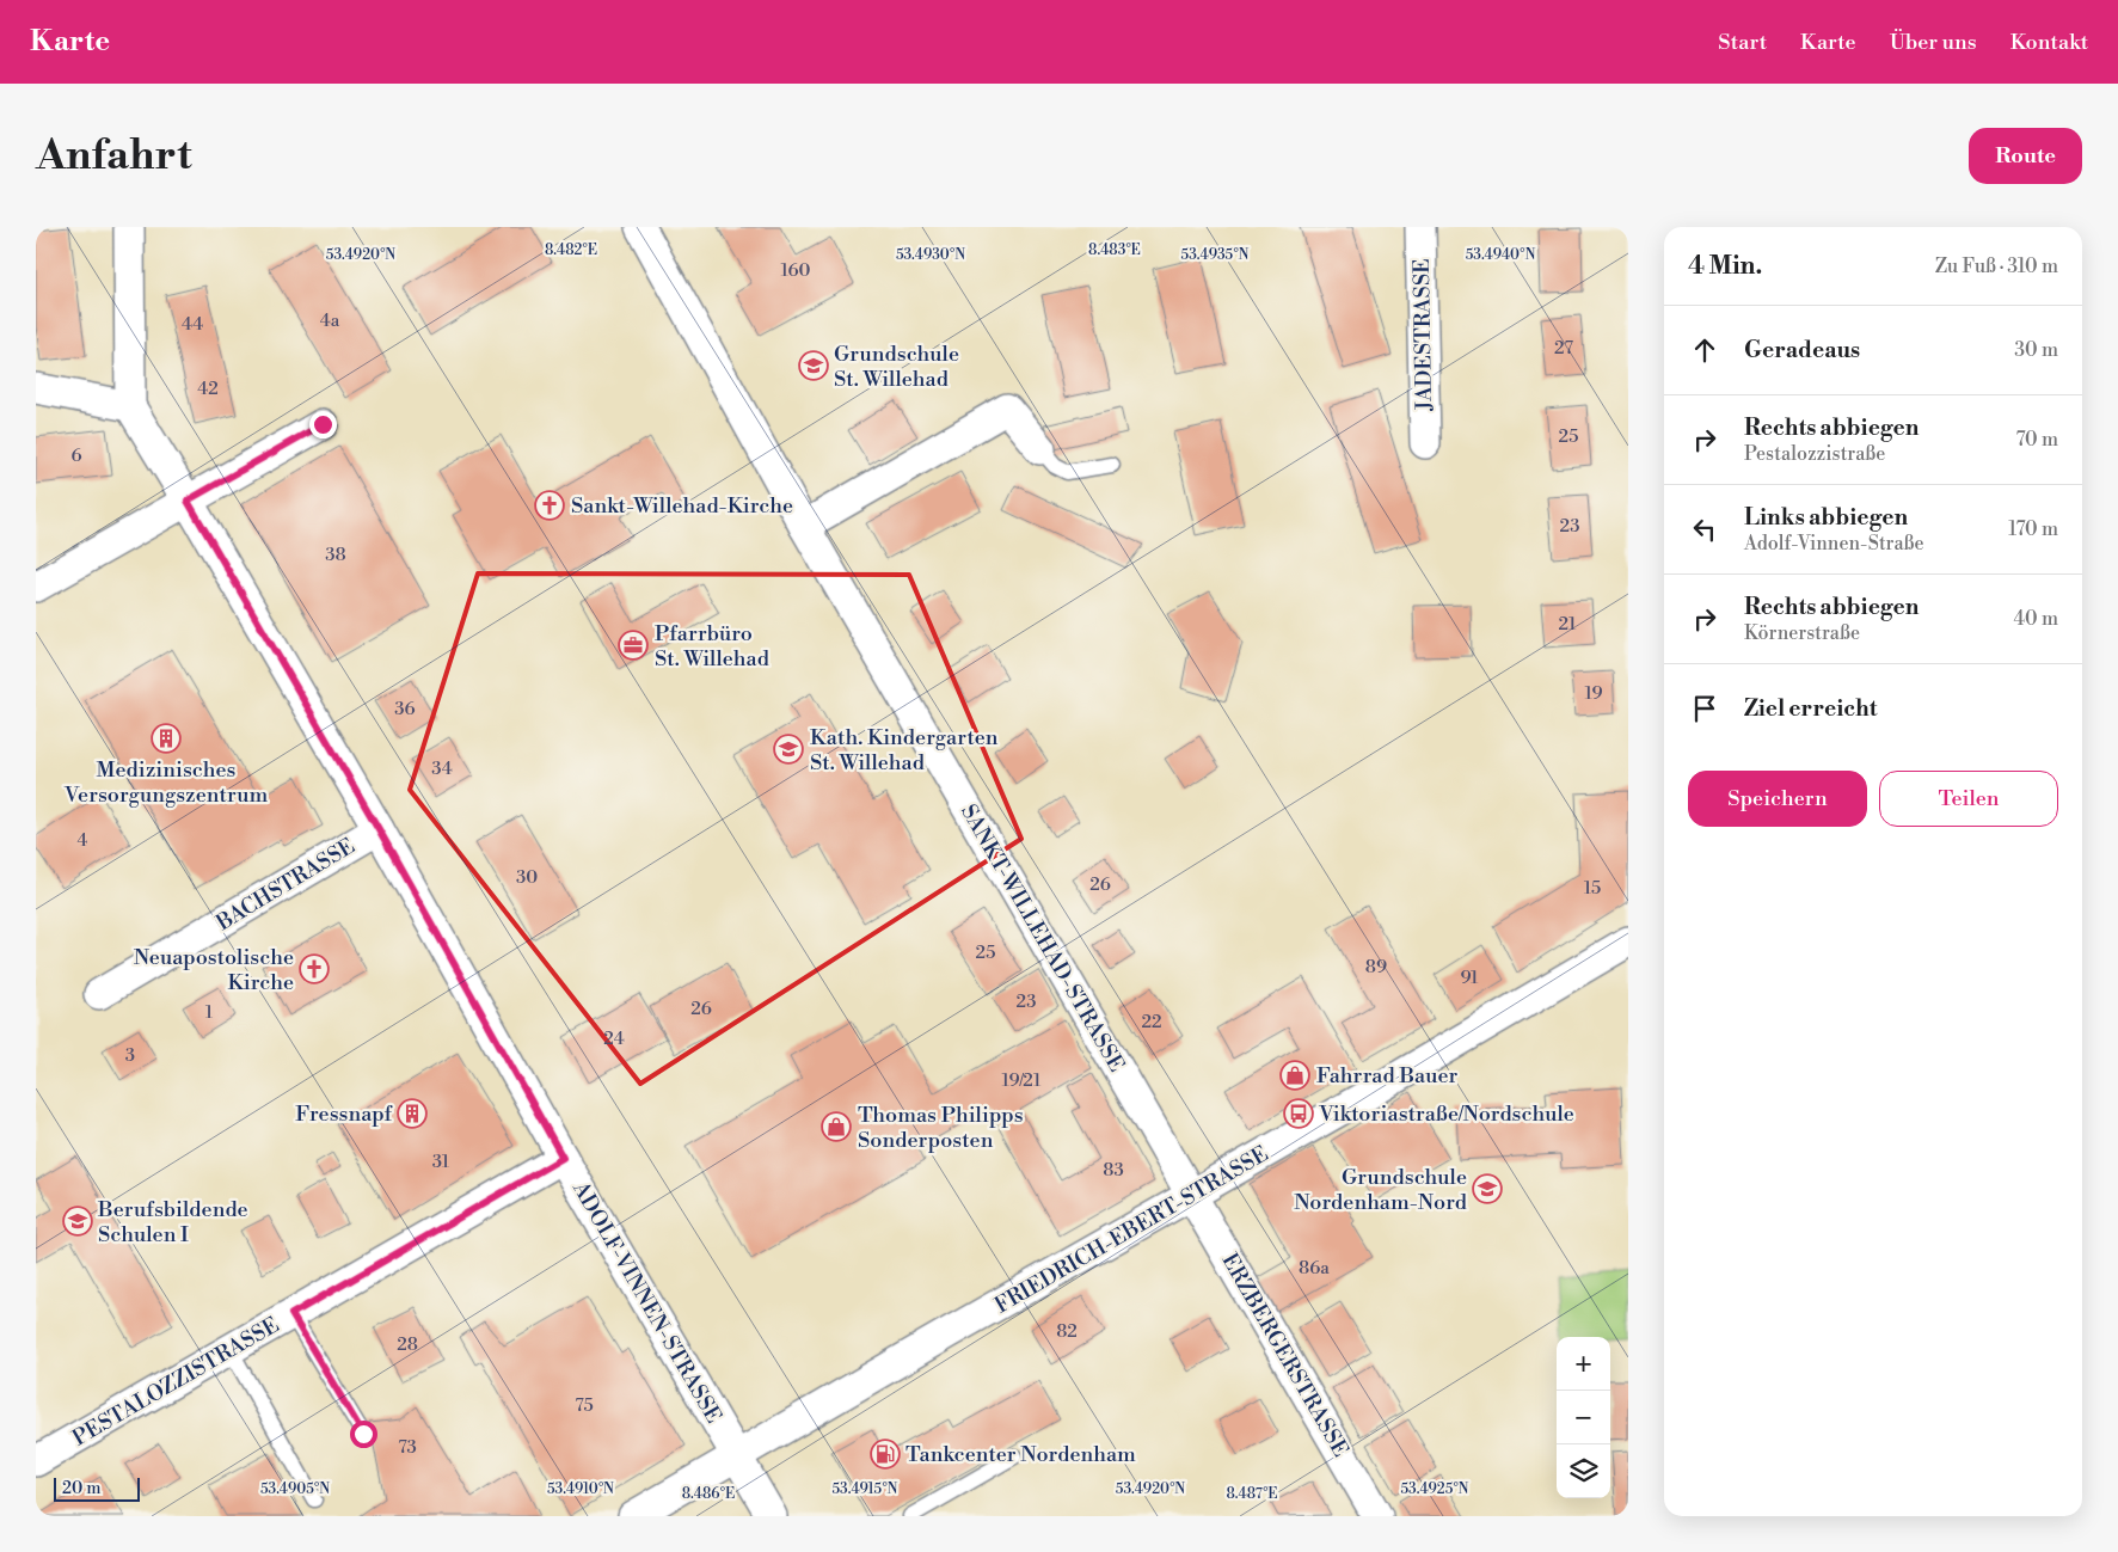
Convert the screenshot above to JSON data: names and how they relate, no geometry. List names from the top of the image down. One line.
{"streets":{"street":["JADESTRASSE","BACHSTRASSE","SANKT-WILLEHAD-STRASSE","FRIEDRICH-EBERT-STRASSE","ADOLF-VINNEN-STRASSE","ERZBERGERSTRASSE","PESTALOZZISTRASSE"]},"crossings":[["BACHSTRASSE","ADOLF-VINNEN-STRASSE"],["SANKT-WILLEHAD-STRASSE","FRIEDRICH-EBERT-STRASSE"],["SANKT-WILLEHAD-STRASSE","ERZBERGERSTRASSE"],["FRIEDRICH-EBERT-STRASSE","ADOLF-VINNEN-STRASSE"],["FRIEDRICH-EBERT-STRASSE","ERZBERGERSTRASSE"],["ADOLF-VINNEN-STRASSE","PESTALOZZISTRASSE"]],"places":{"school or university":["Grundschule St. Willehad","Kath. Kindergarten St. Willehad","Grundschule Nordenham-Nord","Berufsbildende Schulen I"],"church":["Sankt-Willehad-Kirche","Neuapostolische Kirche"],"office":["Pfarrbüro St. Willehad"],"building":["Medizinisches Versorgungszentrum","Fressnapf"],"shop":["Fahrrad Bauer","Thomas Philipps Sonderposten"],"bus stop":["Viktoriastraße/Nordschule"],"fuel station":["Tankcenter Nordenham"]},"house_numbers":["160","4a","44","27","42","25","6","23","38","21","19","36","34","4","30","26","15","25","89","91","23","26","1","22","24","3","19/21","31","83","86a","82","28","75","73"],"scale_bar":"20 m","page":{"header":"Karte","nav":["Start","Karte","Über uns","Kontakt"],"buttons":["Route",["Speichern","Teilen"]],"title":"Anfahrt","heading":["4 Min.","Zu Fuß · 310 m"],"list":[["Geradeaus","30 m"],["Rechts abbiegen","Pestalozzistraße","70 m"],["Links abbiegen","Adolf-Vinnen-Straße","170 m"],["Rechts abbiegen","Körnerstraße","40 m"],"Ziel erreicht"],"map_buttons":["+","−"],"scale":"20 m"},"coordinates":["8.482°E","8.483°E","53.4920°N","53.4930°N","53.4935°N","53.4940°N","53.4905°N","53.4910°N","53.4915°N","53.4925°N","8.486°E","8.487°E"]}
